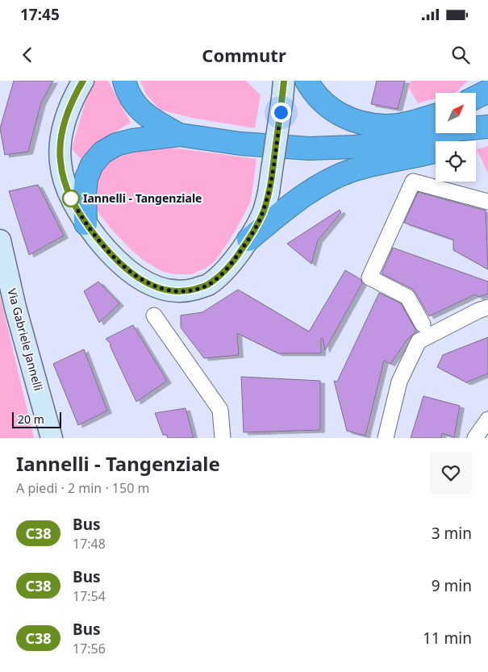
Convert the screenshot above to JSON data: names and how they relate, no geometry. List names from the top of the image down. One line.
{"streets":{"main road":["Via Gabriele Jannelli"]},"places":["Iannelli - Tangenziale"],"lines":["bus line C38"],"scale_bar":"20 m","north":"top right","page":{"status":"17:45","header":"Commutr","scale":"20 m","heading":["Iannelli - Tangenziale","A piedi · 2 min · 150 m"],"list":[{"mark":"C38","name":"Bus","note":"17:48","value":"3 min"},{"mark":"C38","name":"Bus","note":"17:54","value":"9 min"},{"mark":"C38","name":"Bus","note":"17:56","value":"11 min"}]}}
